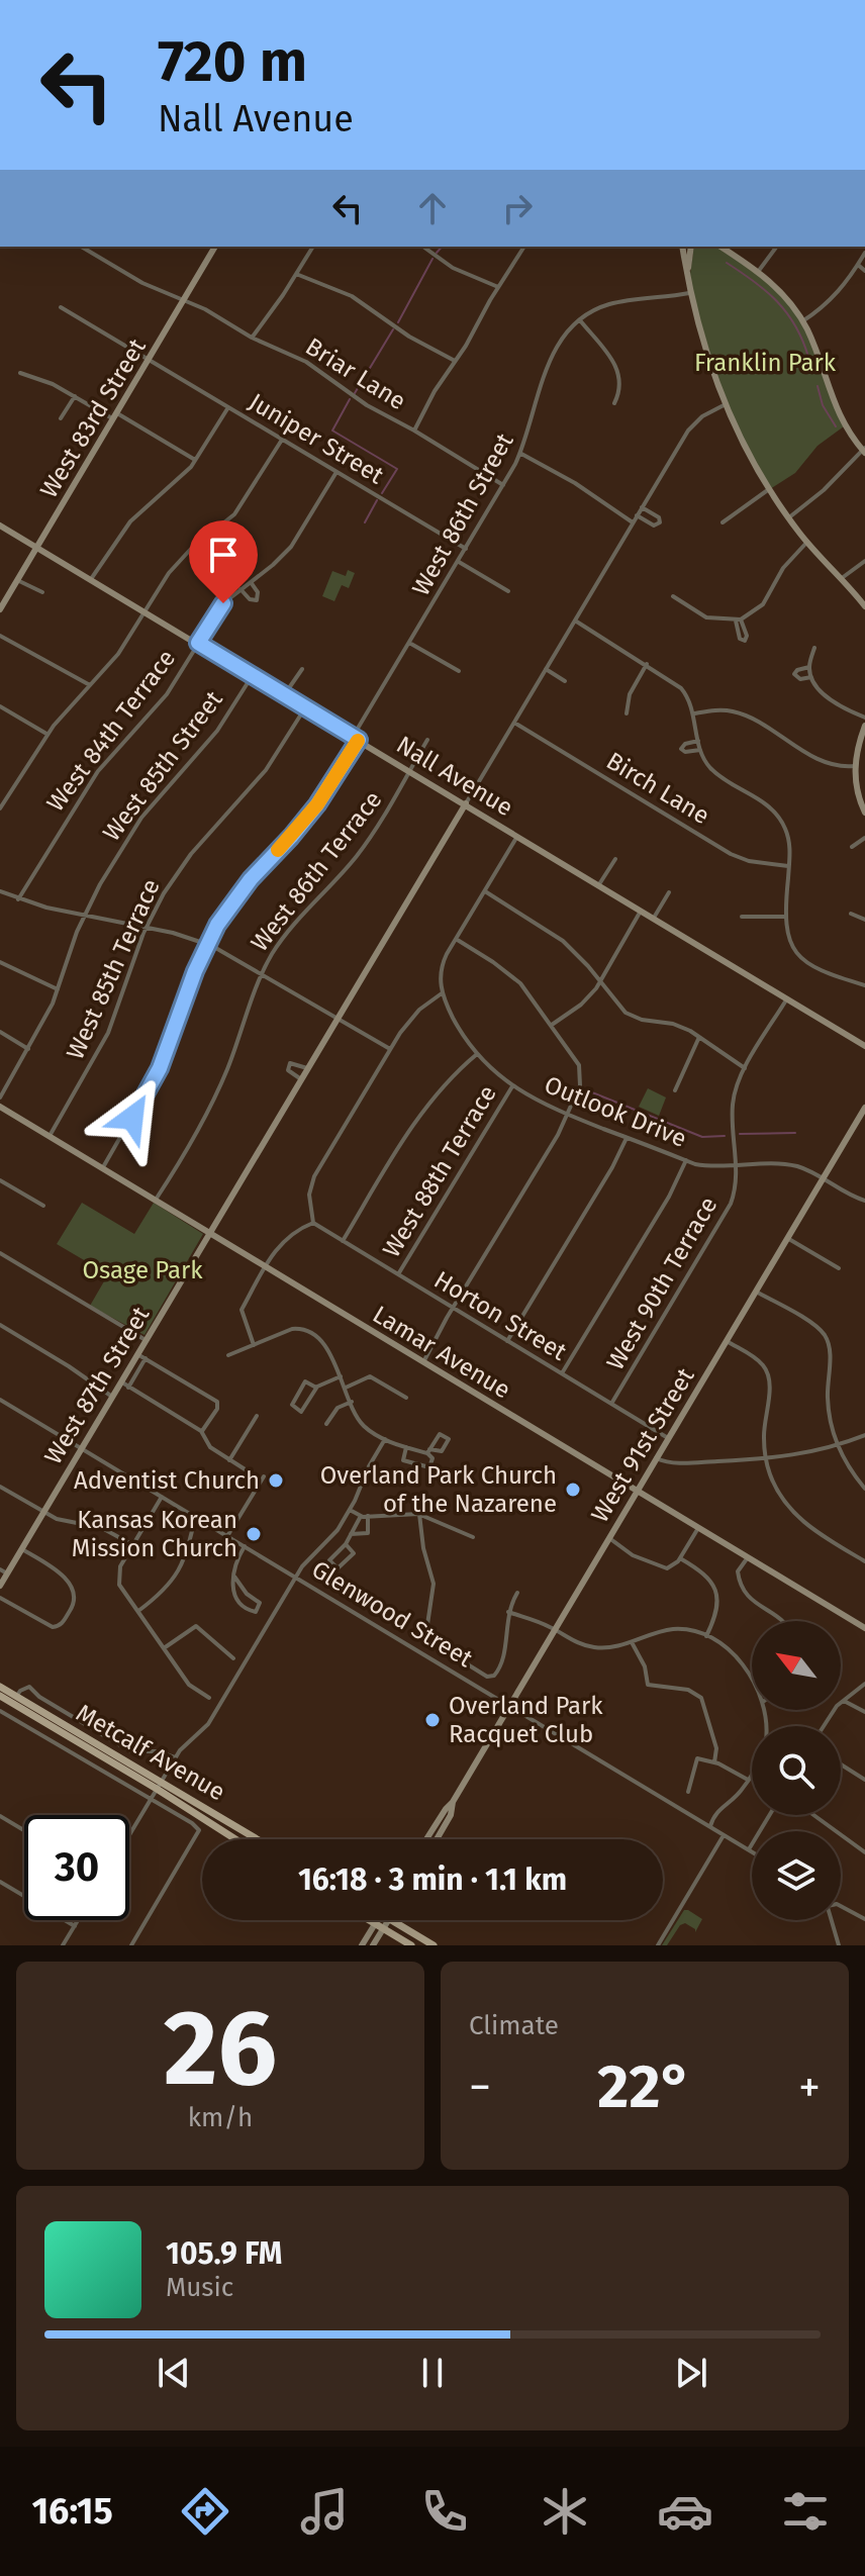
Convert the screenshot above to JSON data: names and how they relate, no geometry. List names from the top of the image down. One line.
{"streets":{"main road":["Metcalf Avenue"],"street":["Briar Lane","West 83rd Street","Juniper Street","West 86th Street","West 84th Terrace","West 85th Street","Nall Avenue","Birch Lane","West 86th Terrace","West 85th Terrace","Outlook Drive","West 88th Terrace","West 90th Terrace","Horton Street","Lamar Avenue","West 87th Street","West 91st Street","Glenwood Street"]},"crossings":[["Briar Lane","West 83rd Street"],["Briar Lane","West 86th Street"],["West 83rd Street","Juniper Street"],["West 83rd Street","Nall Avenue"],["Juniper Street","West 86th Street"],["Juniper Street","West 84th Terrace"],["West 86th Street","Nall Avenue"],["West 86th Street","Lamar Avenue"],["West 84th Terrace","Nall Avenue"],["West 85th Street","Nall Avenue"],["Nall Avenue","West 86th Terrace"],["Nall Avenue","West 85th Terrace"],["Nall Avenue","West 90th Terrace"],["Nall Avenue","West 87th Street"],["Birch Lane","West 87th Street"],["West 86th Terrace","Lamar Avenue"],["West 85th Terrace","Lamar Avenue"],["Outlook Drive","West 88th Terrace"],["Outlook Drive","West 90th Terrace"],["Outlook Drive","West 91st Street"],["West 88th Terrace","Horton Street"],["West 90th Terrace","Horton Street"],["Horton Street","West 91st Street"],["Lamar Avenue","West 87th Street"],["Lamar Avenue","West 91st Street"],["West 87th Street","Glenwood Street"],["West 91st Street","Glenwood Street"]],"parks":["Franklin Park","Osage Park"],"places":["Adventist Church","Overland Park Church of the Nazarene","Kansas Korean Mission Church","Overland Park Racquet Club"],"north":"top left","page":{"turn":["720 m","Nall Avenue"],"limit":"30","trip":"16:18 · 3 min · 1.1 km","tile":[["26","km/h"],"Climate"],"heat":["−","22°","+"],"song":["105.9 FM","Music"],"tabs":"16:15"}}
